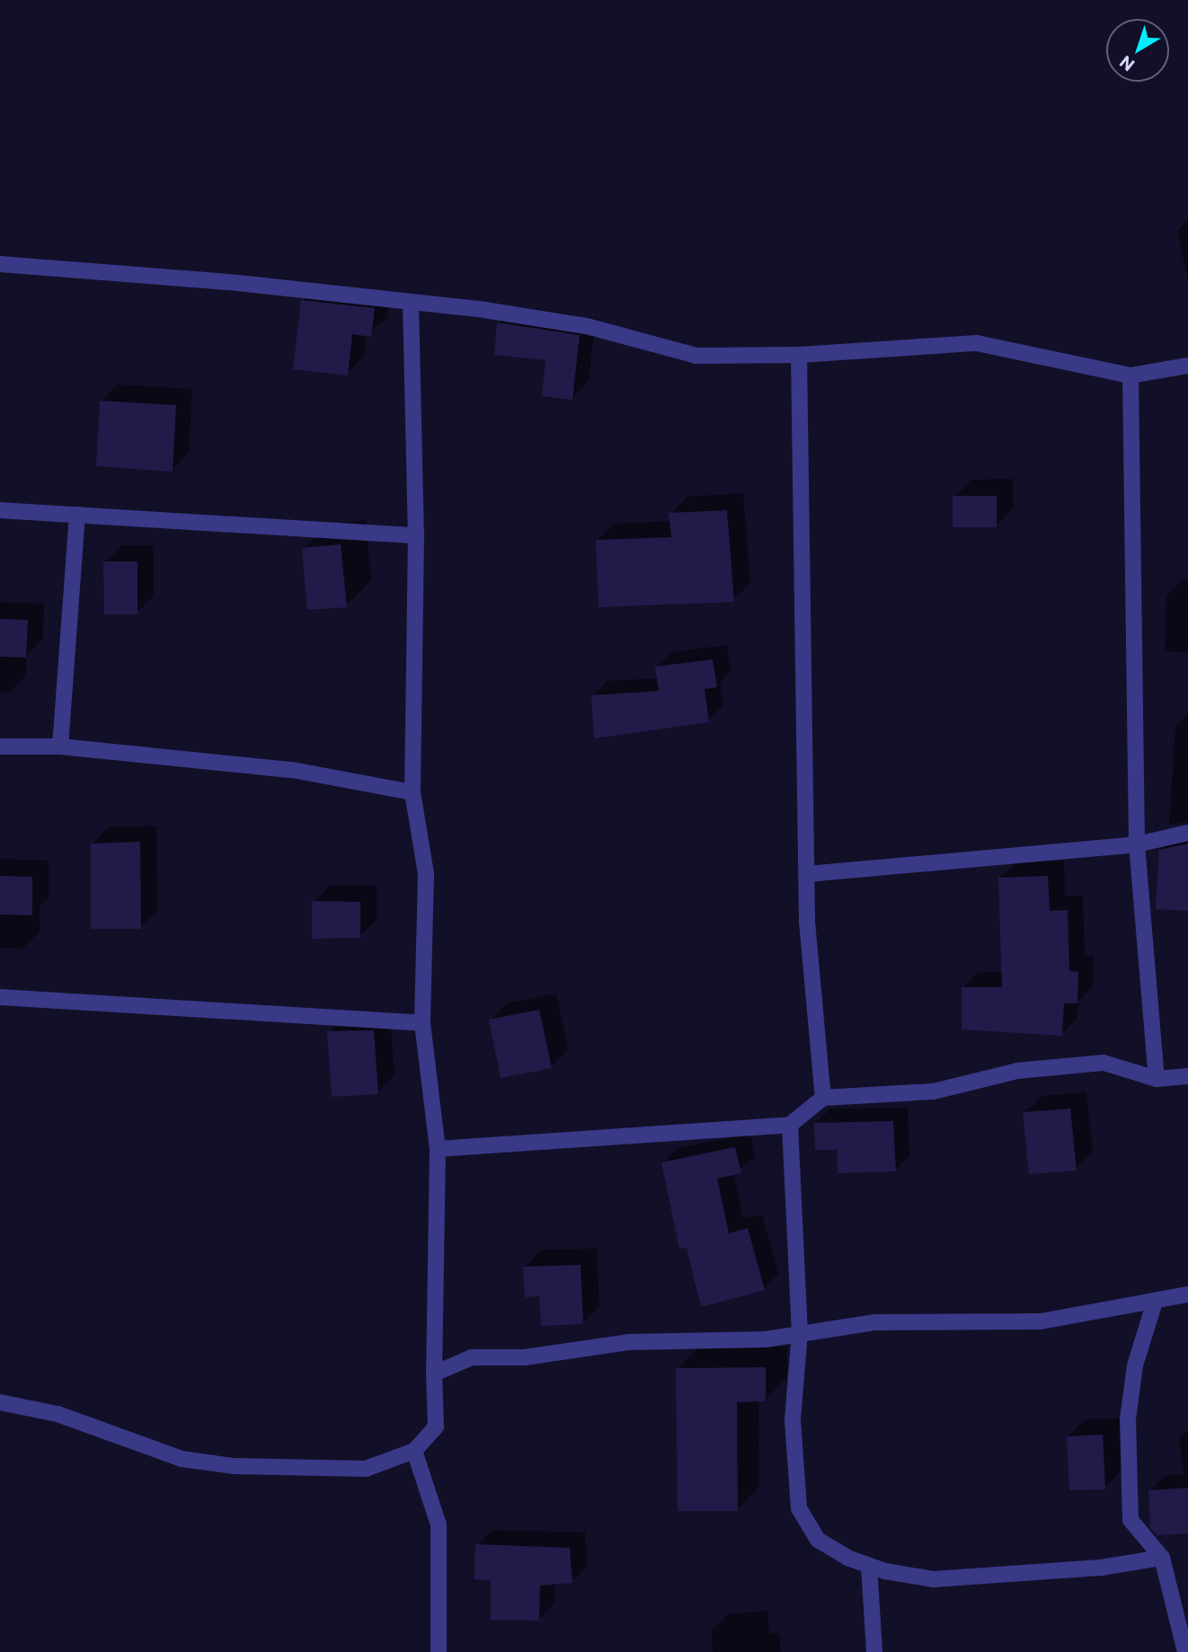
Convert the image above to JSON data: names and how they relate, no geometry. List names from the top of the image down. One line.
{"north":"bottom left"}
